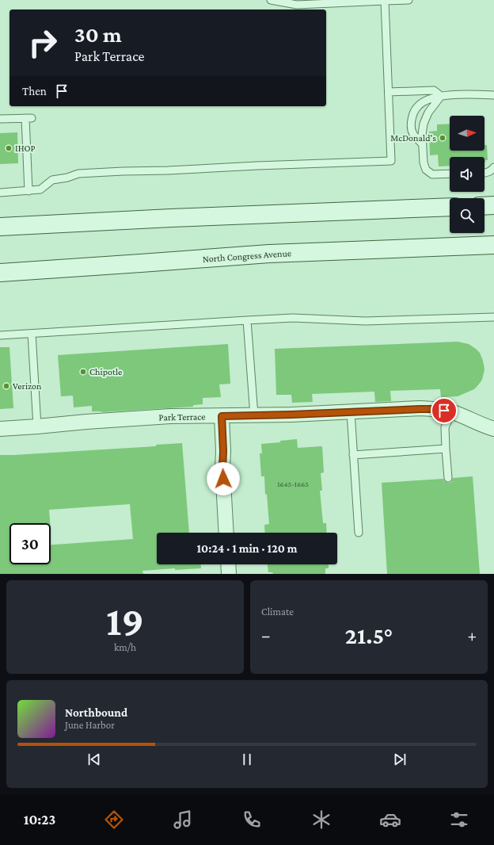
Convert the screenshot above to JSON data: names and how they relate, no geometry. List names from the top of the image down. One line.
{"streets":{"main road":["North Congress Avenue"],"street":["Park Terrace"]},"places":["McDonald's","IHOP","Chipotle","Verizon"],"house_numbers":["1645-1665"],"north":"right","page":{"turn":["30 m","Park Terrace"],"then":"Then","limit":"30","trip":"10:24 · 1 min · 120 m","tile":[["19","km/h"],"Climate"],"heat":["−","21.5°","+"],"song":["Northbound","June Harbor"],"tabs":"10:23"}}
